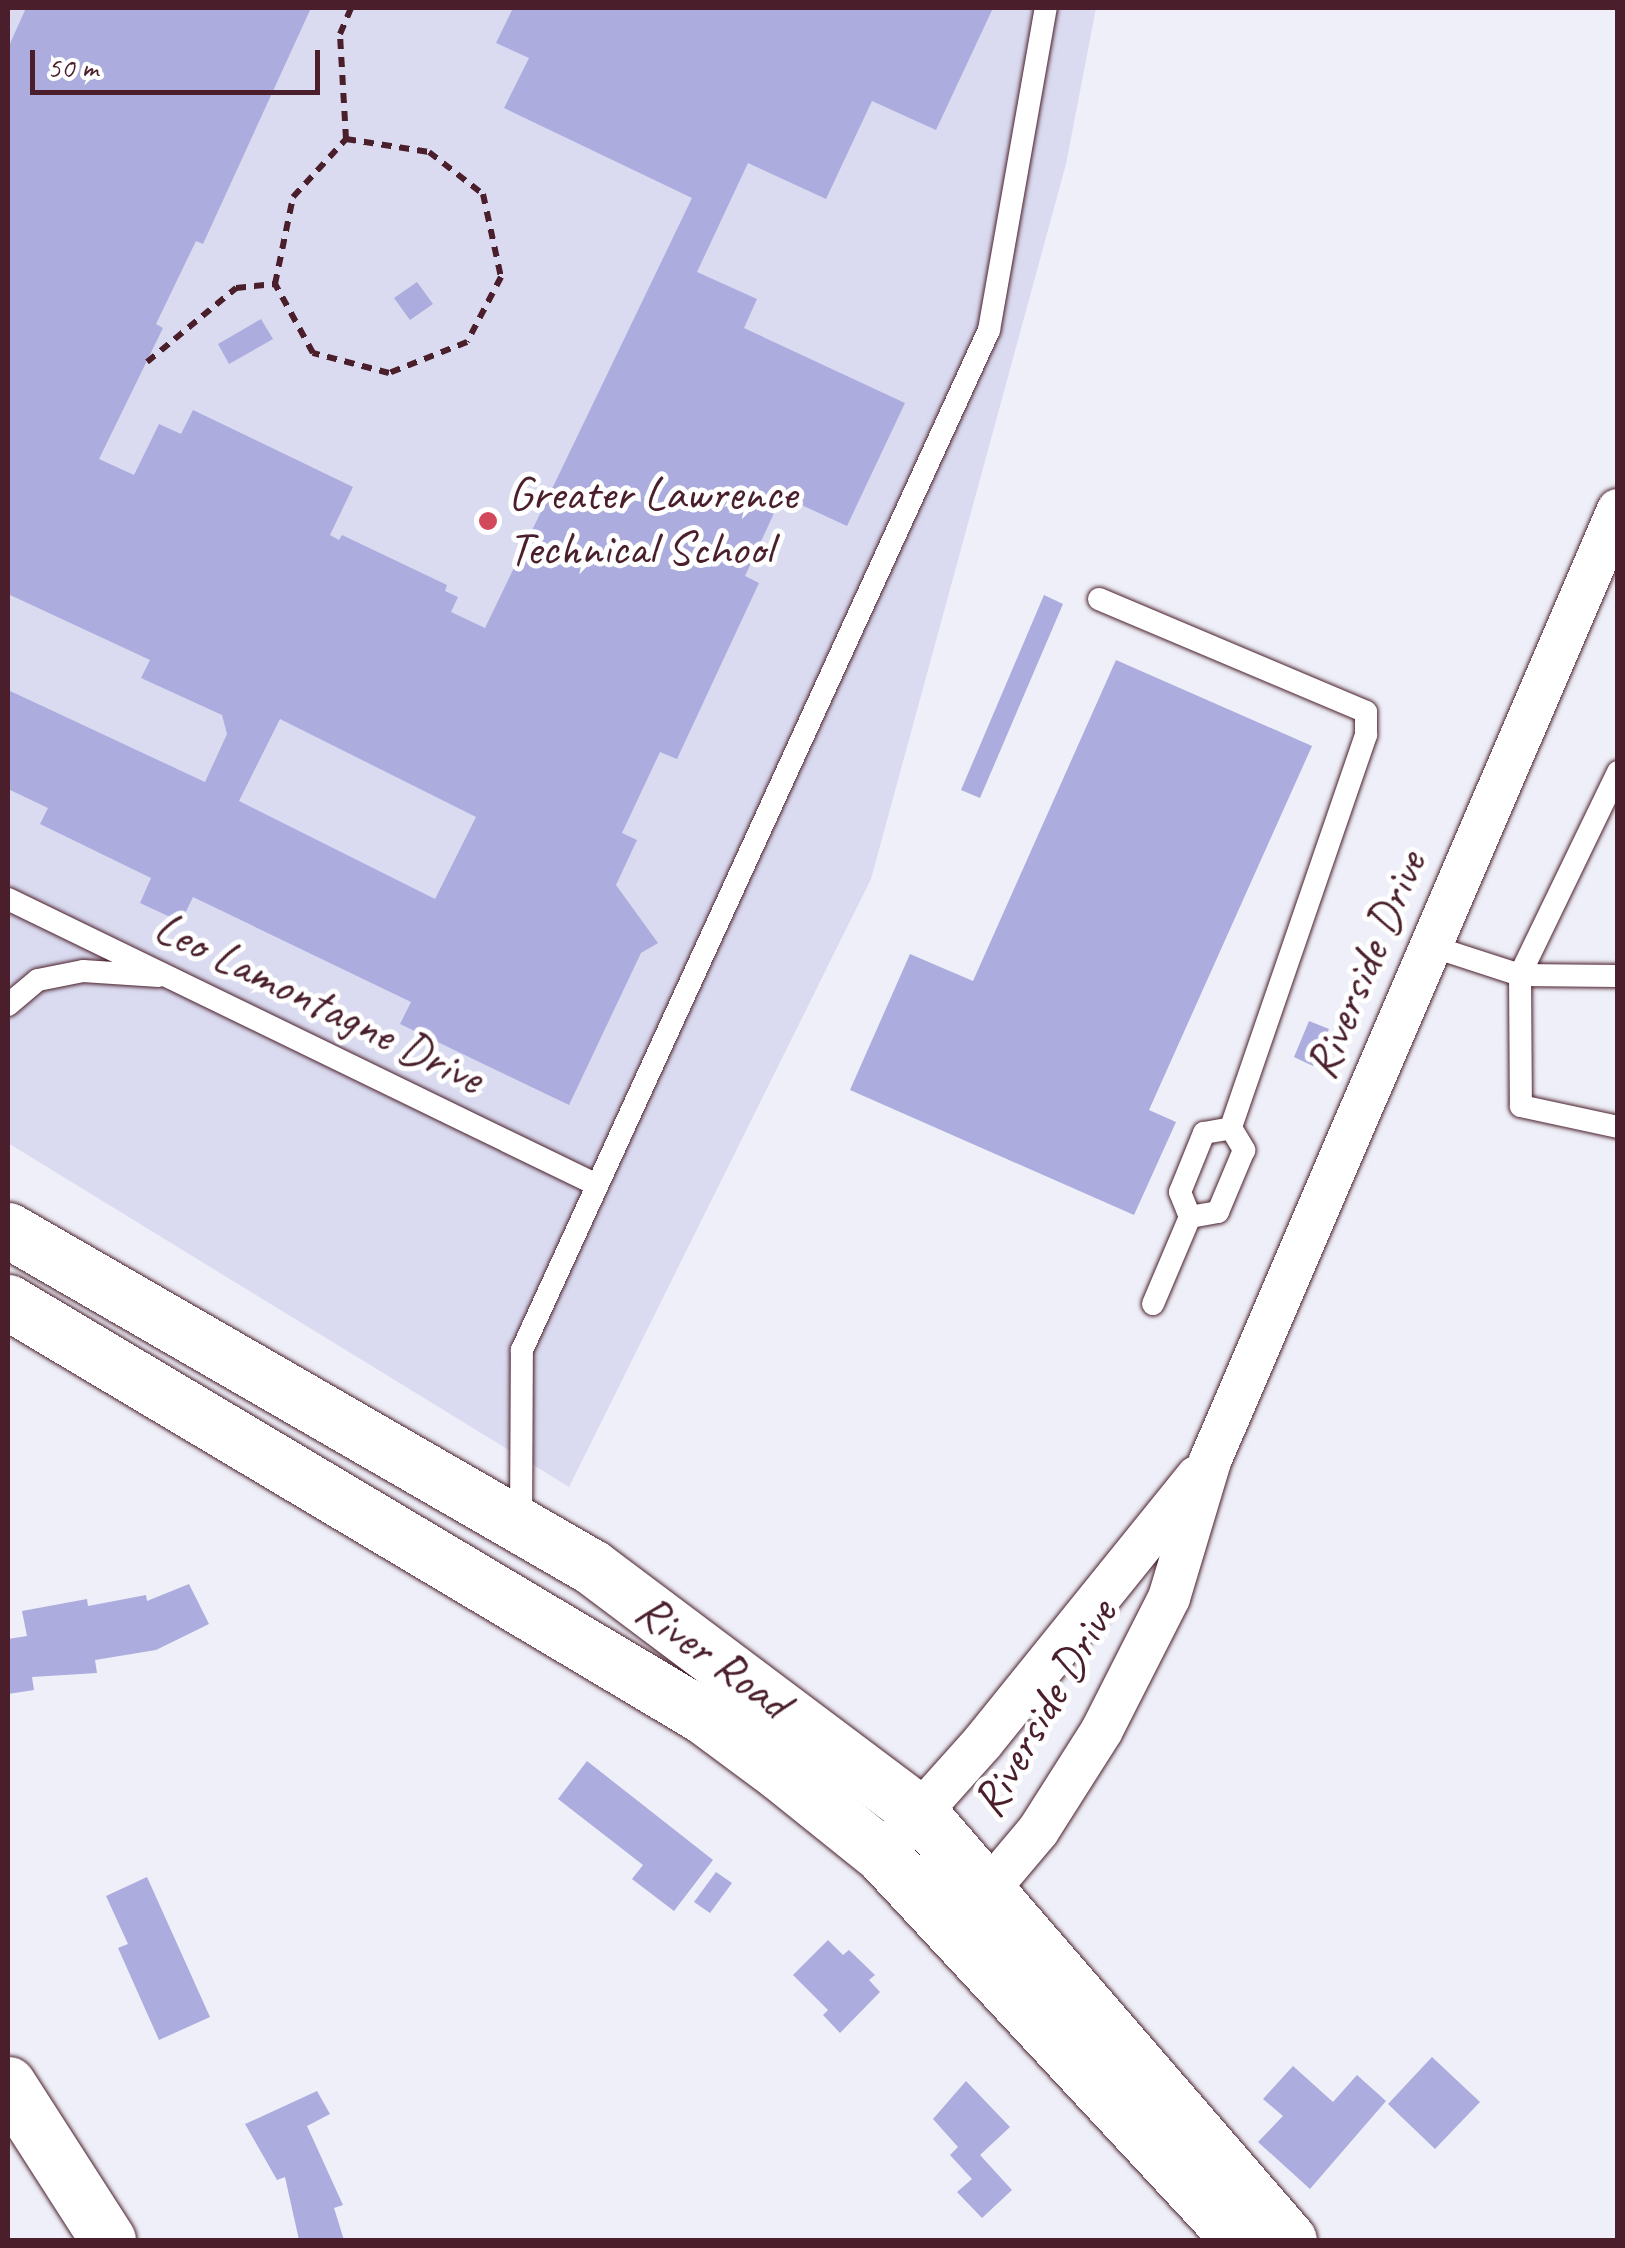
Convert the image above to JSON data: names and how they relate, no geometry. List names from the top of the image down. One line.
{"streets":{"main road":["River Road"],"street":["Riverside Drive"],"lane":["Leo Lamontagne Drive"]},"crossings":[["Riverside Drive","River Road"]],"places":["Greater Lawrence Technical School"],"scale_bar":"50 m"}
